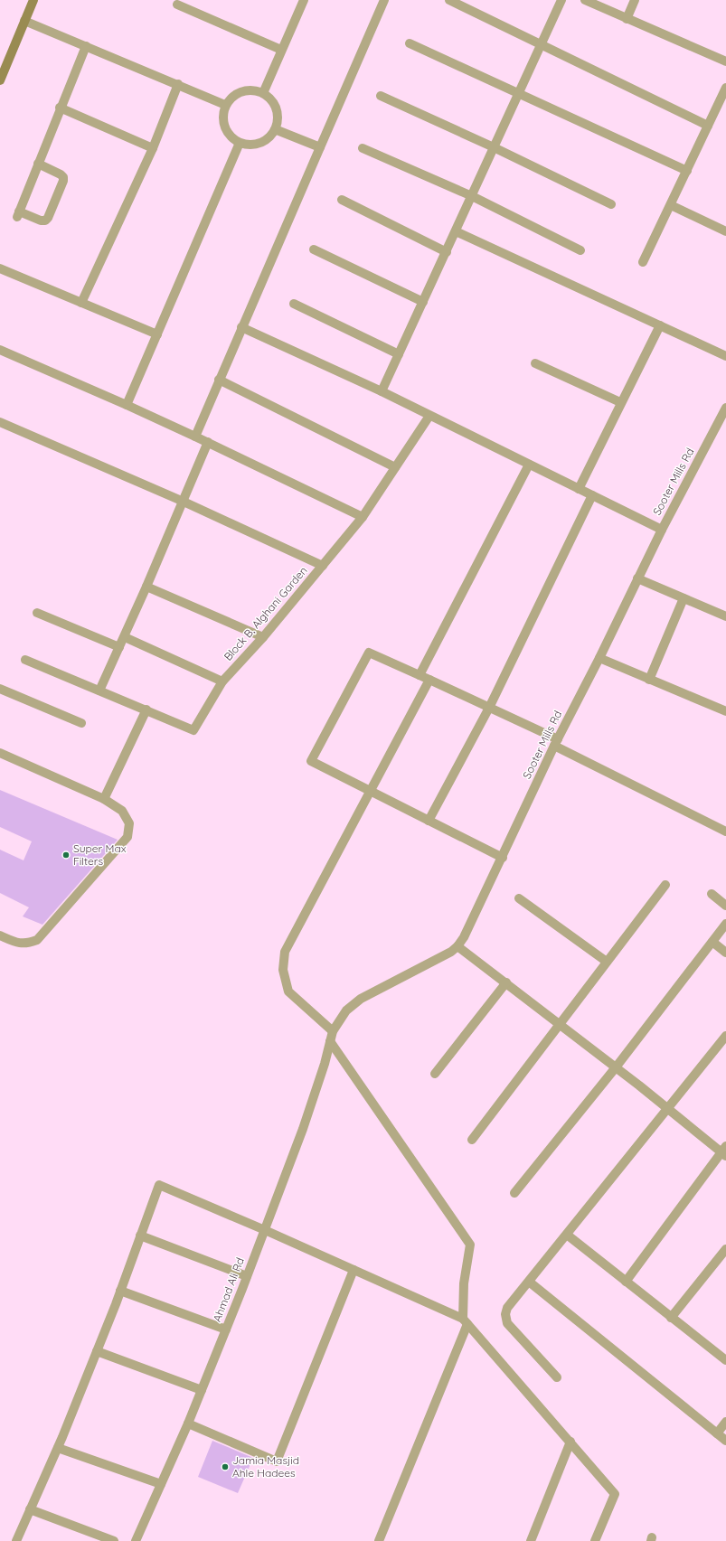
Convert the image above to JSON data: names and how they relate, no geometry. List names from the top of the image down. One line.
{"streets":{"street":["Sooter Mills Rd","Block B, Alghani Garden","Ahmad Ali Rd"]},"crossings":[["Sooter Mills Rd","Ahmad Ali Rd"]],"places":["Super Max Filters","Jamia Masjid Ahle Hadees"]}
